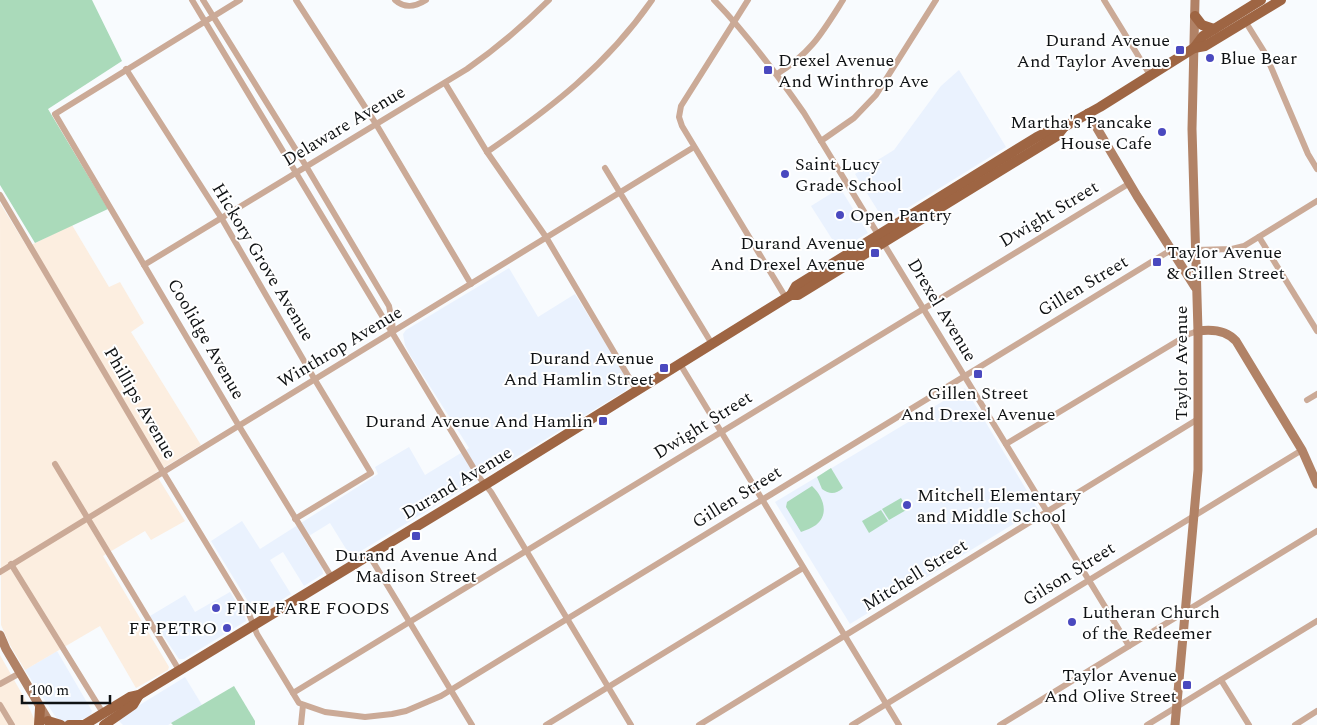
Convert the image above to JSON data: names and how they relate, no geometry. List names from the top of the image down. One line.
{"streets":{"main road":["Durand Avenue"],"street":["Delaware Avenue","Dwight Street","Hickory Grove Avenue","Gillen Street","Drexel Avenue","Coolidge Avenue","Winthrop Avenue","Taylor Avenue","Phillips Avenue","Gilson Street","Mitchell Street"]},"crossings":[["Delaware Avenue","Hickory Grove Avenue"],["Delaware Avenue","Coolidge Avenue"],["Dwight Street","Drexel Avenue"],["Dwight Street","Phillips Avenue"],["Hickory Grove Avenue","Coolidge Avenue"],["Hickory Grove Avenue","Winthrop Avenue"],["Gillen Street","Drexel Avenue"],["Gillen Street","Phillips Avenue"],["Drexel Avenue","Durand Avenue"],["Drexel Avenue","Gilson Street"],["Drexel Avenue","Mitchell Street"],["Coolidge Avenue","Winthrop Avenue"],["Coolidge Avenue","Durand Avenue"],["Winthrop Avenue","Phillips Avenue"],["Taylor Avenue","Durand Avenue"],["Taylor Avenue","Gilson Street"],["Taylor Avenue","Mitchell Street"],["Phillips Avenue","Durand Avenue"]],"places":{"transit":["Durand Avenue And Taylor Avenue","Drexel Avenue And Winthrop Ave","Durand Avenue And Drexel Avenue","Taylor Avenue & Gillen Street","Durand Avenue And Hamlin Street","Gillen Street And Drexel Avenue","Durand Avenue And Hamlin","Durand Avenue And Madison Street","Taylor Avenue And Olive Street"],"other":["Blue Bear","Martha's Pancake House Cafe","Saint Lucy Grade School","Open Pantry","Mitchell Elementary and Middle School","FINE FARE FOODS","Lutheran Church of the Redeemer","FF PETRO"]},"scale_bar":"100 m"}
